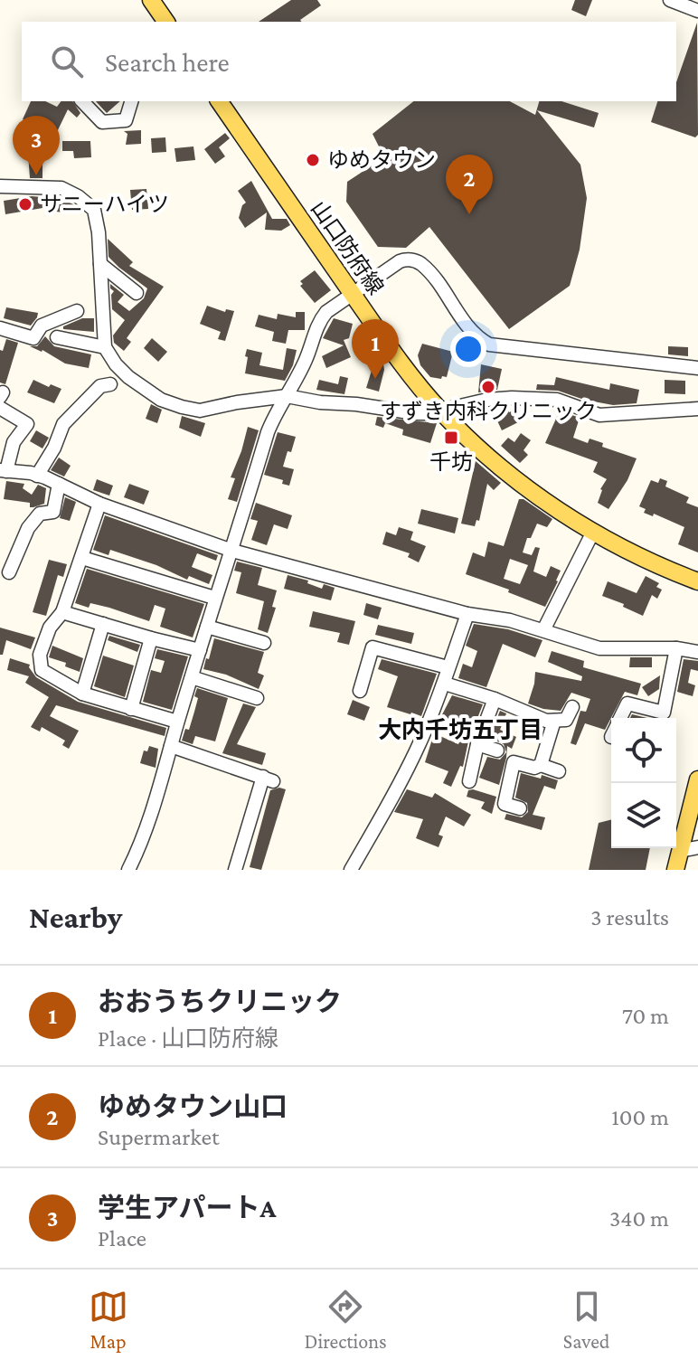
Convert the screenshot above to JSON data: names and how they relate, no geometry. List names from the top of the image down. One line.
{"streets":{"main road":["山口防府線"]},"districts":["大内千坊五丁目"],"places":{"other":["ゆめタウン","サニーハイツ","すずき内科クリニック"],"transit":["千坊"]},"page":{"search":"Search here","pins":["3","2","1"],"heading":["Nearby","3 results"],"list":[{"mark":"1","name":"おおうちクリニック","note":"Place · 山口防府線","value":"70 m"},{"mark":"2","name":"ゆめタウン山口","note":"Supermarket","value":"100 m"},{"mark":"3","name":"学生アパートA","note":"Place","value":"340 m"}],"nav":["Map","Directions","Saved"]}}
